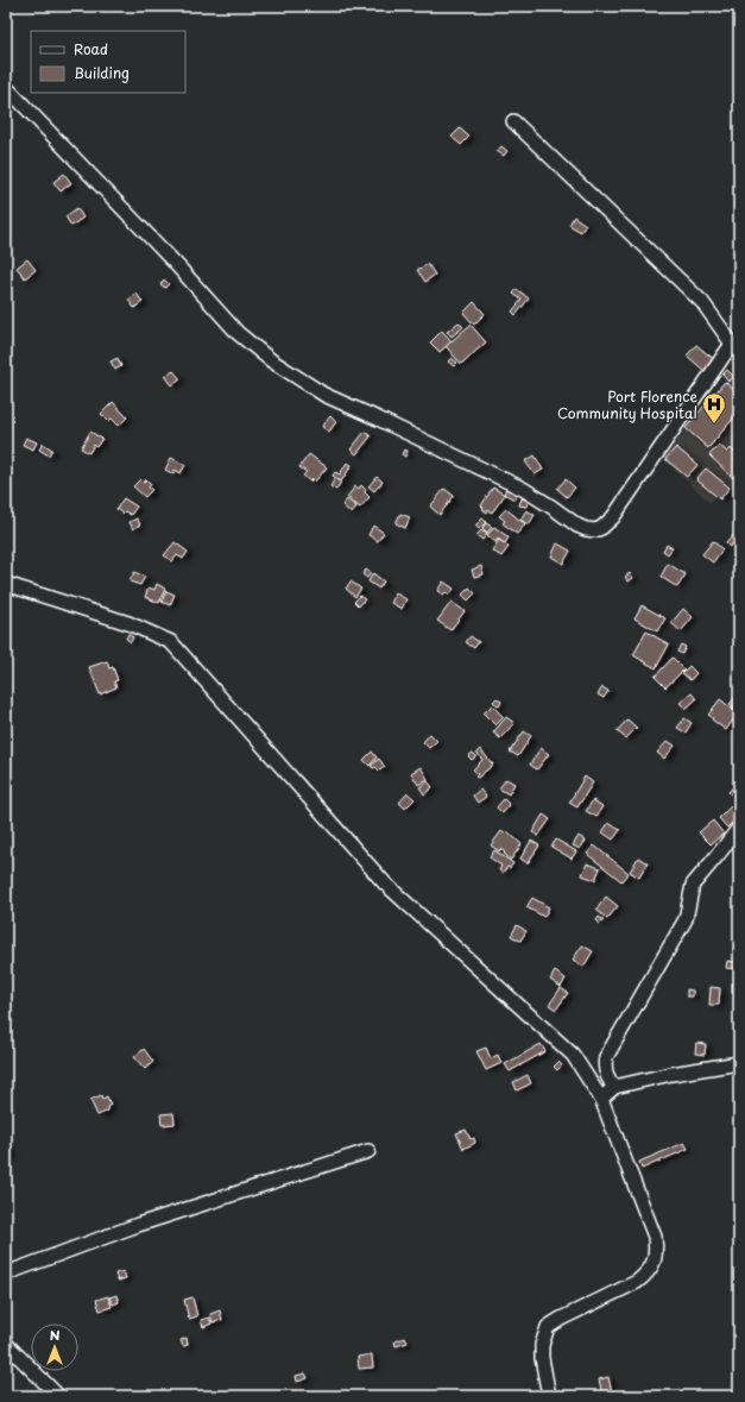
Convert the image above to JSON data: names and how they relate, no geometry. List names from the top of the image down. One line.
{"places":{"hospital":["Port Florence Community Hospital"]},"legend":["Road","Building"],"north":"top"}
